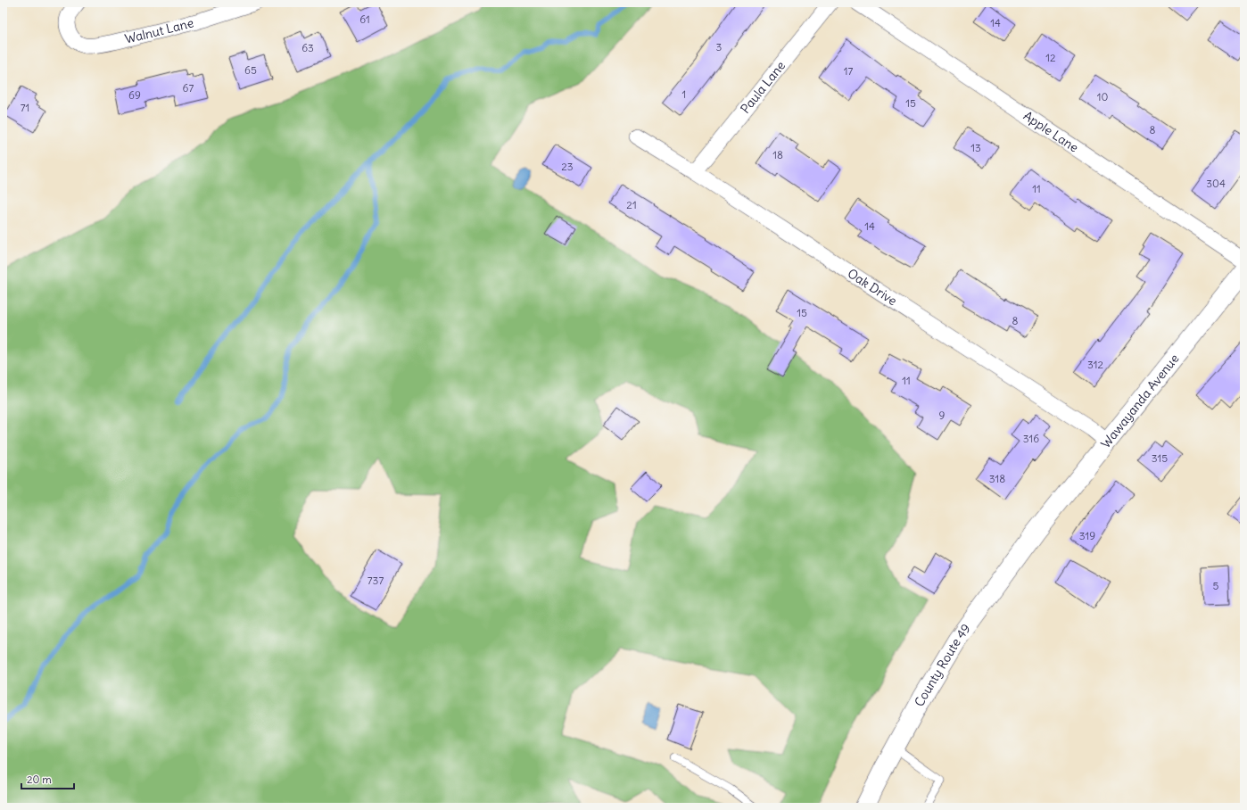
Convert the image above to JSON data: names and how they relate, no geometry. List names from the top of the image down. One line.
{"streets":{"street":["Walnut Lane","Paula Lane","Apple Lane","Oak Drive","Wawayanda Avenue","County Route 49"]},"crossings":[["Paula Lane","Oak Drive"],["Oak Drive","Wawayanda Avenue"],["Wawayanda Avenue","County Route 49"]],"house_numbers":["61","14","3","63","12","65","17","67","1","69","10","15","71","8","13","18","23","304","11","21","14","15","8","312","11","9","316","315","318","319","737","5"],"scale_bar":"20 m"}
